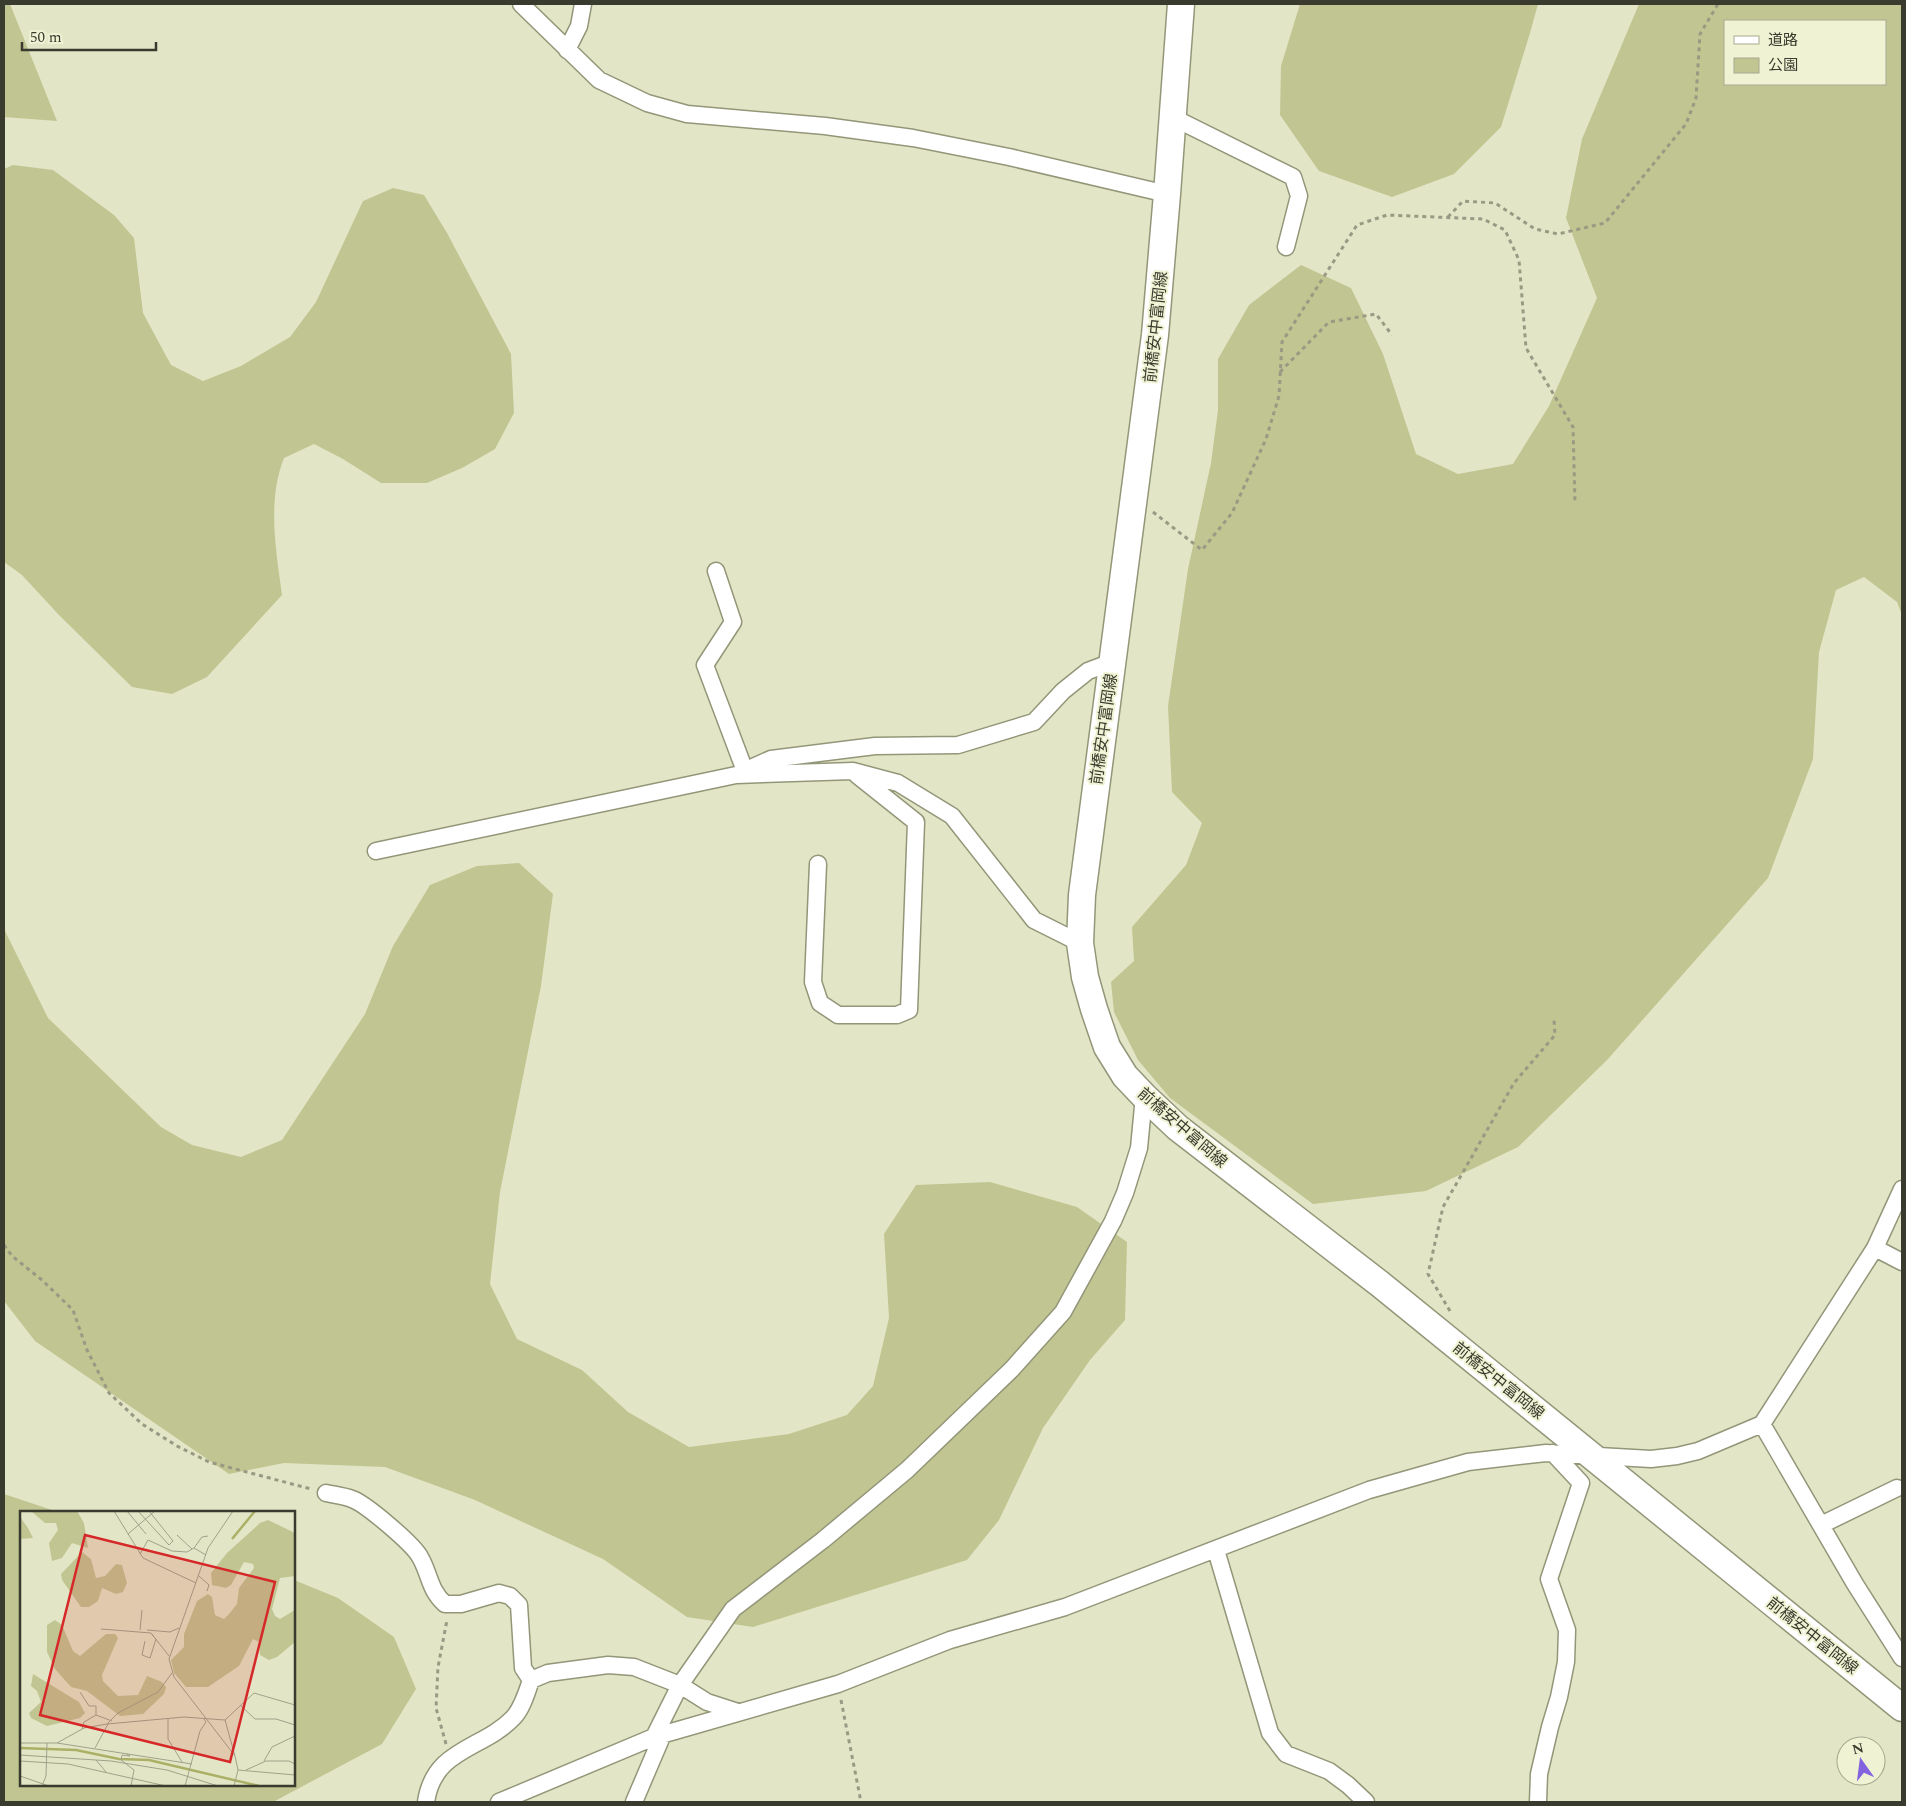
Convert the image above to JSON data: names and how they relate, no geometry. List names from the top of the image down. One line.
{"streets":{"main road":["前橋安中富岡線"]},"legend":["道路","公園"],"scale_bar":"50 m","north":"top"}
